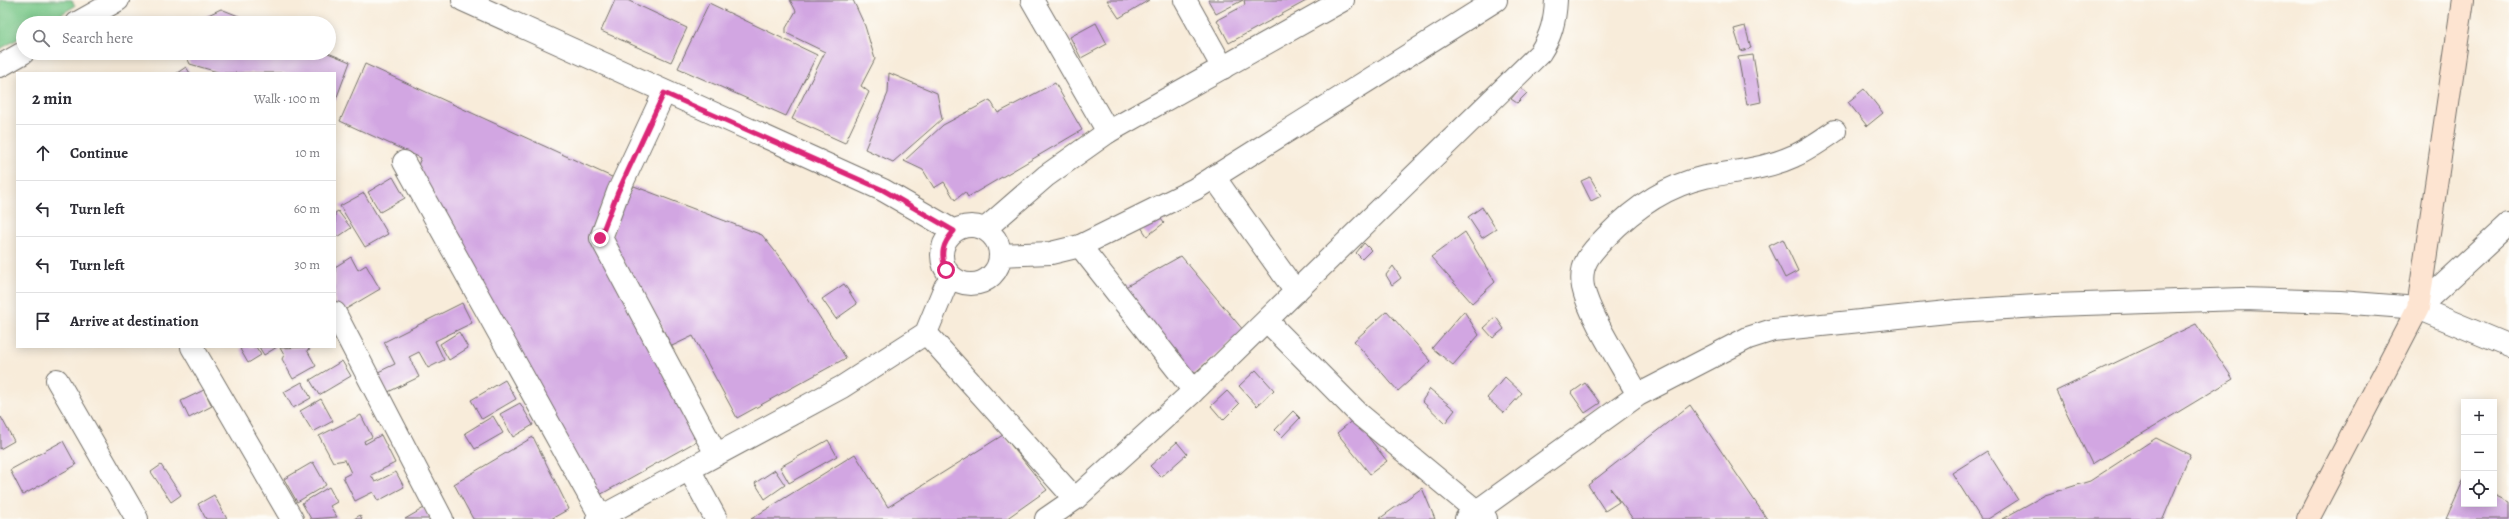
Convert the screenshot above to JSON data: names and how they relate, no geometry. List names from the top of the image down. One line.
{"page":{"search":"Search here","heading":["2 min","Walk · 100 m"],"list":[["Continue","10 m"],["Turn left","60 m"],["Turn left","30 m"],"Arrive at destination"],"map_buttons":["+","−"]}}
